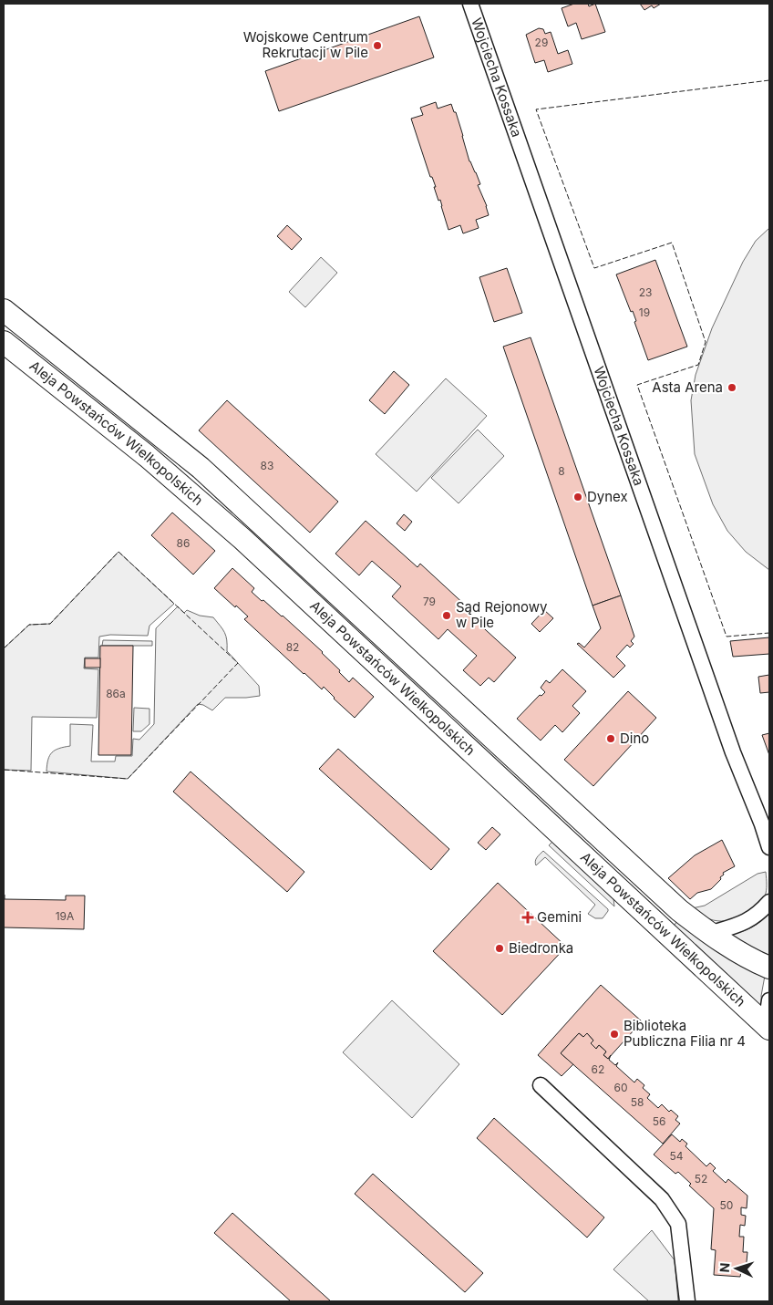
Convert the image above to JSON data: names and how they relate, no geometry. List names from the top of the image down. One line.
{"streets":{"main road":["Aleja Powstańców Wielkopolskich"],"street":["Wojciecha Kossaka"]},"places":{"other":["Wojskowe Centrum Rekrutacji w Pile","Asta Arena","Dynex","Sąd Rejonowy w Pile","Dino","Biedronka","Biblioteka Publiczna Filia nr 4"],"health":["Gemini"]},"house_numbers":["29","23","19","83","8","86","79","82","86a","19A","62","60","58","56","54","52","50"],"north":"left"}
